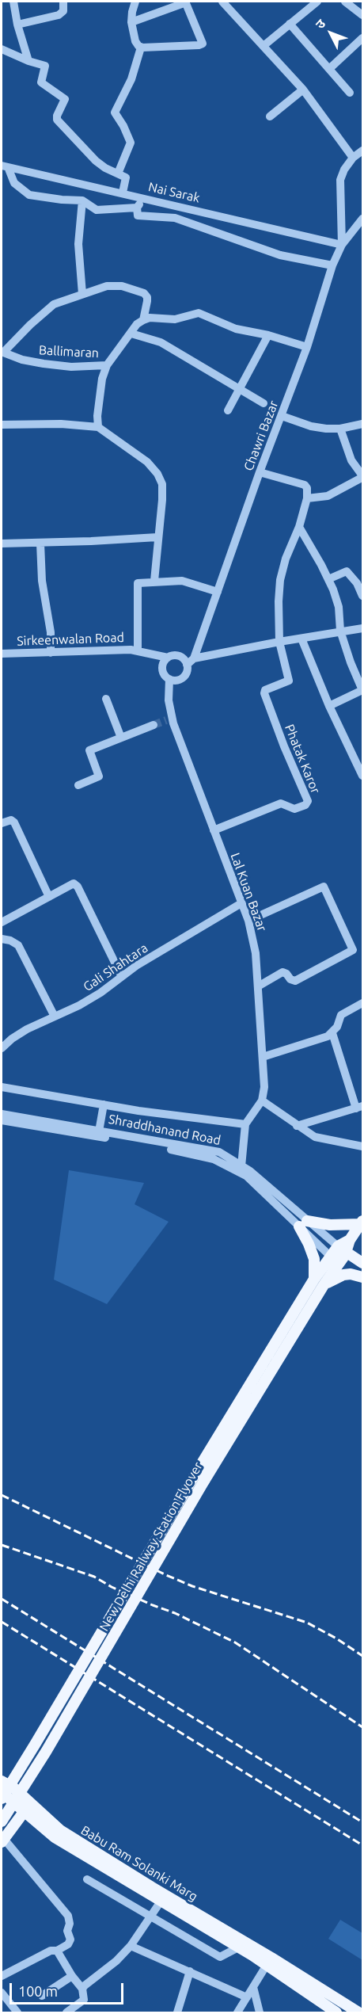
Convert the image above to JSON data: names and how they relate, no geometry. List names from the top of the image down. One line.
{"streets":{"main road":["New Delhi Railway Station Flyover","Babu Ram Solanki Marg"],"street":["Nai Sarak","Ballimaran","Chawri Bazar","Sirkeenwalan Road","Phatak Karor","Lal Kuan Bazar","Gali Shahtara","Shraddhanand Road"]},"crossings":[["Nai Sarak","Chawri Bazar"],["Chawri Bazar","Sirkeenwalan Road"],["Chawri Bazar","Lal Kuan Bazar"],["Sirkeenwalan Road","Lal Kuan Bazar"],["Phatak Karor","Lal Kuan Bazar"],["Lal Kuan Bazar","Gali Shahtara"]],"scale_bar":"100 m","north":"top left"}
